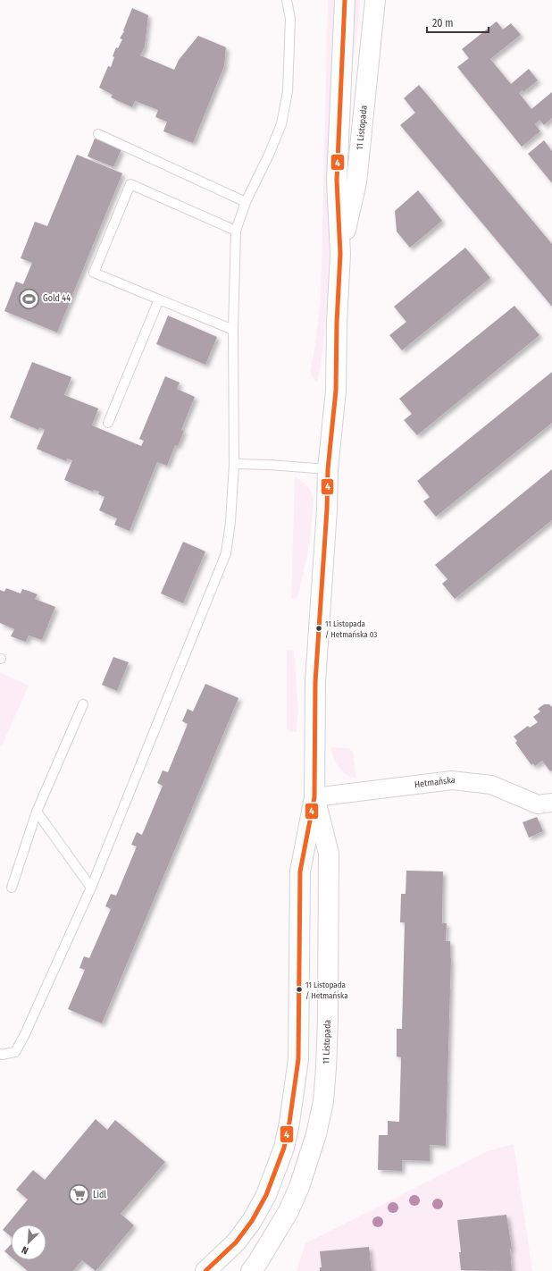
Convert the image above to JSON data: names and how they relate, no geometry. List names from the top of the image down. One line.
{"streets":{"street":["11 Listopada","Hetmańska"]},"crossings":[["11 Listopada","Hetmańska"]],"places":{"sports":["Gold 44"],"other":["11 Listopada / Hetmańska 03","11 Listopada / Hetmańska"],"supermarket":["Lidl"]},"lines":["transit line 4"],"scale_bar":"20 m","north":"bottom left"}
